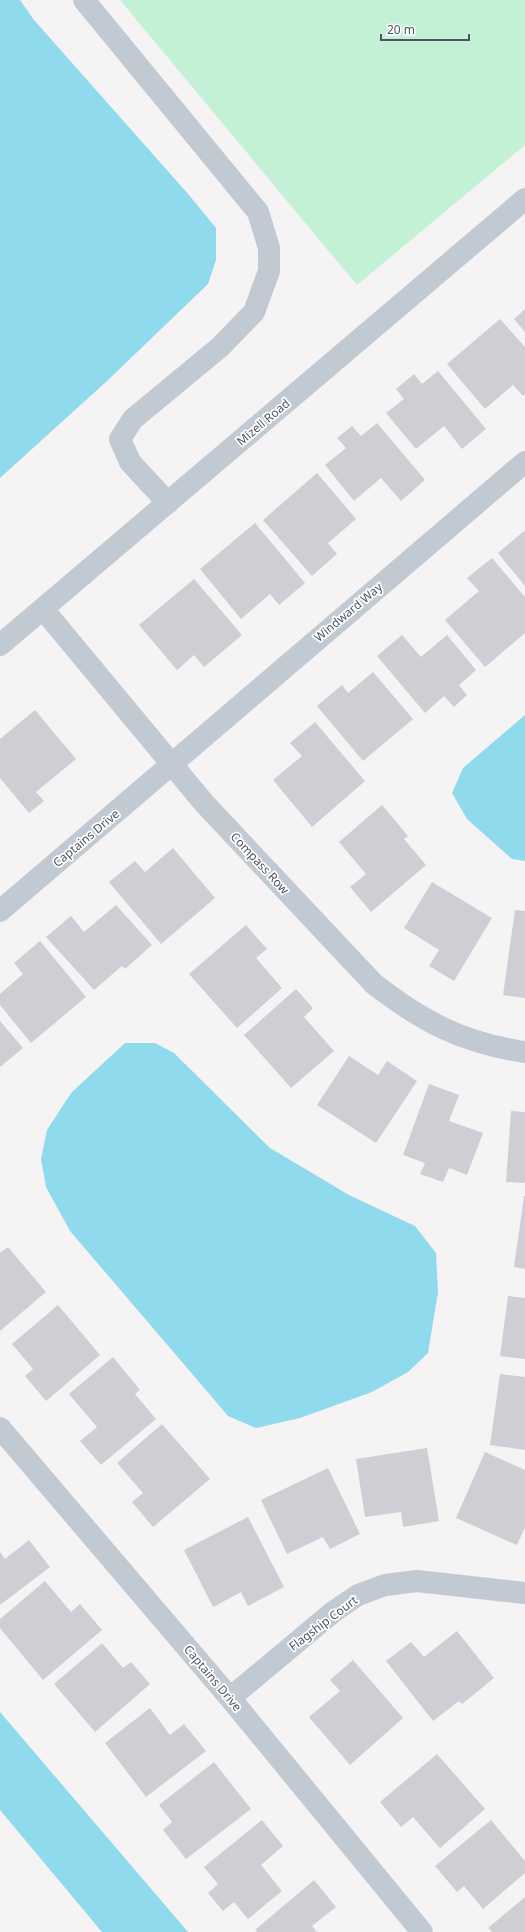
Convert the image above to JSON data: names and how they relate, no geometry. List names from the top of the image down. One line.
{"streets":{"street":["Mizell Road","Windward Way","Captains Drive","Compass Row","Flagship Court"]},"crossings":[["Mizell Road","Compass Row"],["Windward Way","Captains Drive"],["Windward Way","Compass Row"],["Captains Drive","Compass Row"],["Captains Drive","Flagship Court"]],"scale_bar":"20 m"}
